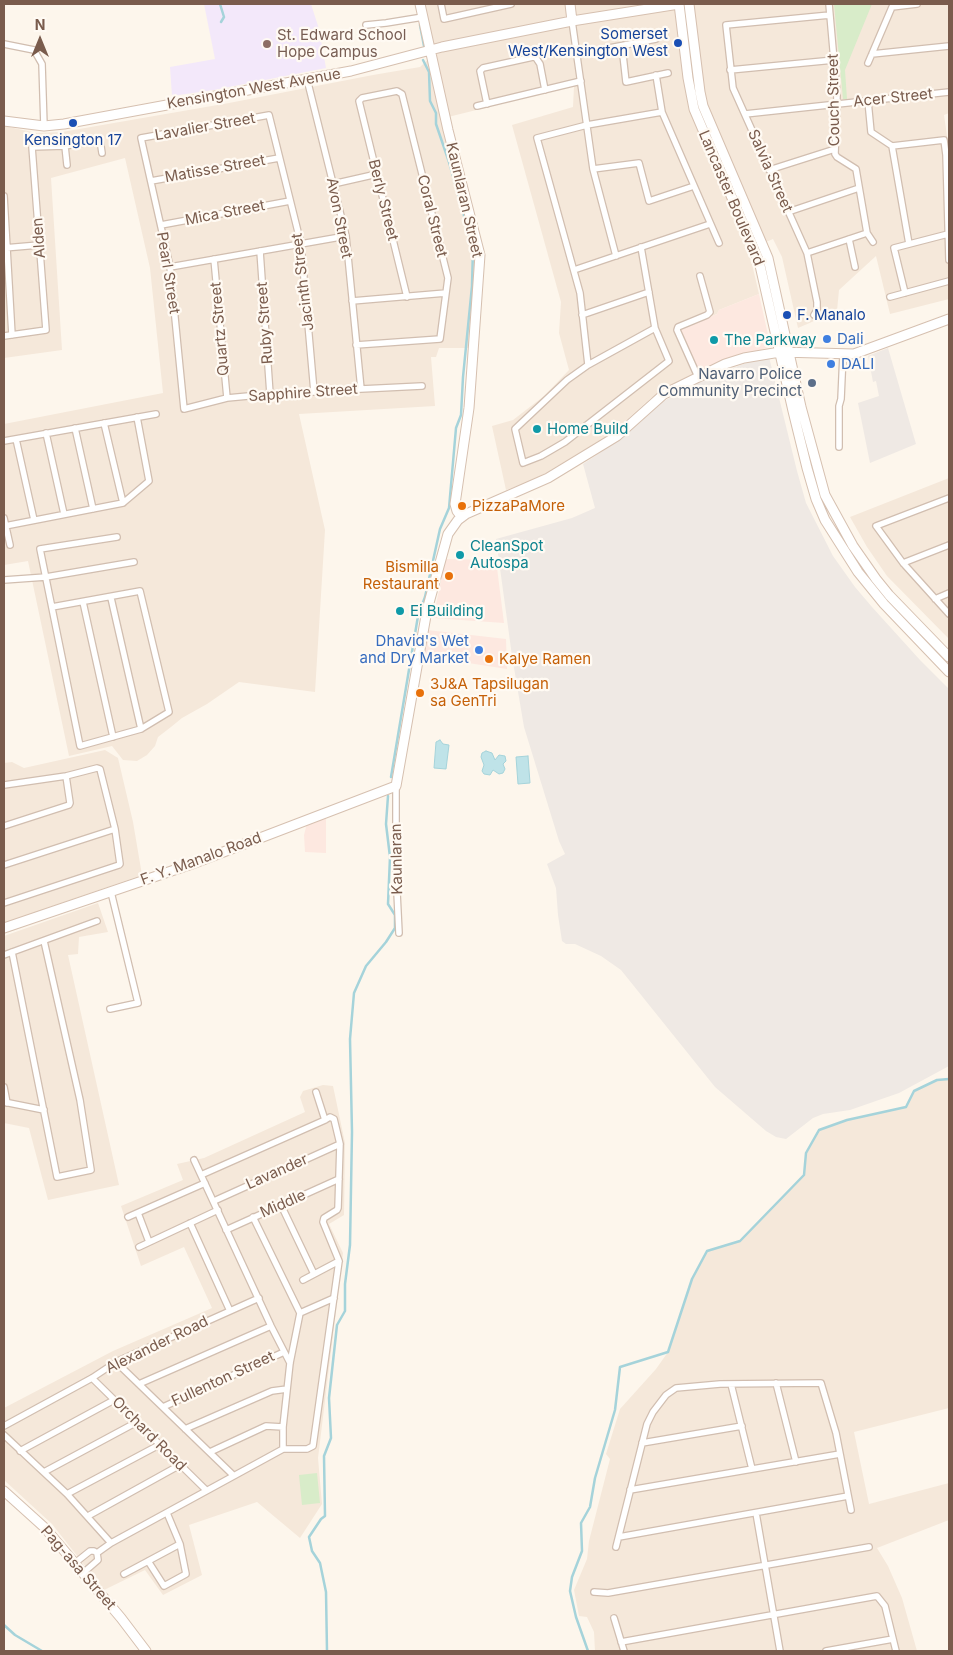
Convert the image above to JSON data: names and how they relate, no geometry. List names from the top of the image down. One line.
{"streets":{"street":["Kensington West Avenue","Acer Street","Couch Street","Lavalier Street","Matisse Street","Salvia Street","Lancaster Boulevard","Berly Street","Kaunlaran Street","Mica Street","Coral Street","Avon Street","Alden","Pearl Street","Jacinth Street","Ruby Street","Quartz Street","Sapphire Street","F. Y. Manalo Road","Kaunlaran","Lavander","Middle","Alexander Road","Fullenton Street","Orchard Road","Pag-asa Street"]},"crossings":[["Kensington West Avenue","Lancaster Boulevard"],["Kensington West Avenue","Kaunlaran Street"],["Kensington West Avenue","Avon Street"],["Acer Street","Couch Street"],["Acer Street","Salvia Street"],["Couch Street","Salvia Street"],["Lavalier Street","Pearl Street"],["Lavalier Street","Jacinth Street"],["Matisse Street","Pearl Street"],["Matisse Street","Jacinth Street"],["Berly Street","Coral Street"],["Mica Street","Pearl Street"],["Mica Street","Jacinth Street"],["Coral Street","Avon Street"],["Avon Street","Sapphire Street"],["Pearl Street","Sapphire Street"],["Jacinth Street","Sapphire Street"],["Ruby Street","Sapphire Street"],["Quartz Street","Sapphire Street"],["F. Y. Manalo Road","Kaunlaran"],["Alexander Road","Orchard Road"]],"places":["Somerset West/Kensington West","St. Edward School Hope Campus","Kensington 17","F. Manalo","Dali","The Parkway","DALI","Navarro Police Community Precinct","Home Build","PizzaPaMore","CleanSpot Autospa","Bismilla Restaurant","Ei Building","Dhavid's Wet and Dry Market","Kalye Ramen","3J&A Tapsilugan sa GenTri"],"north":"top"}
